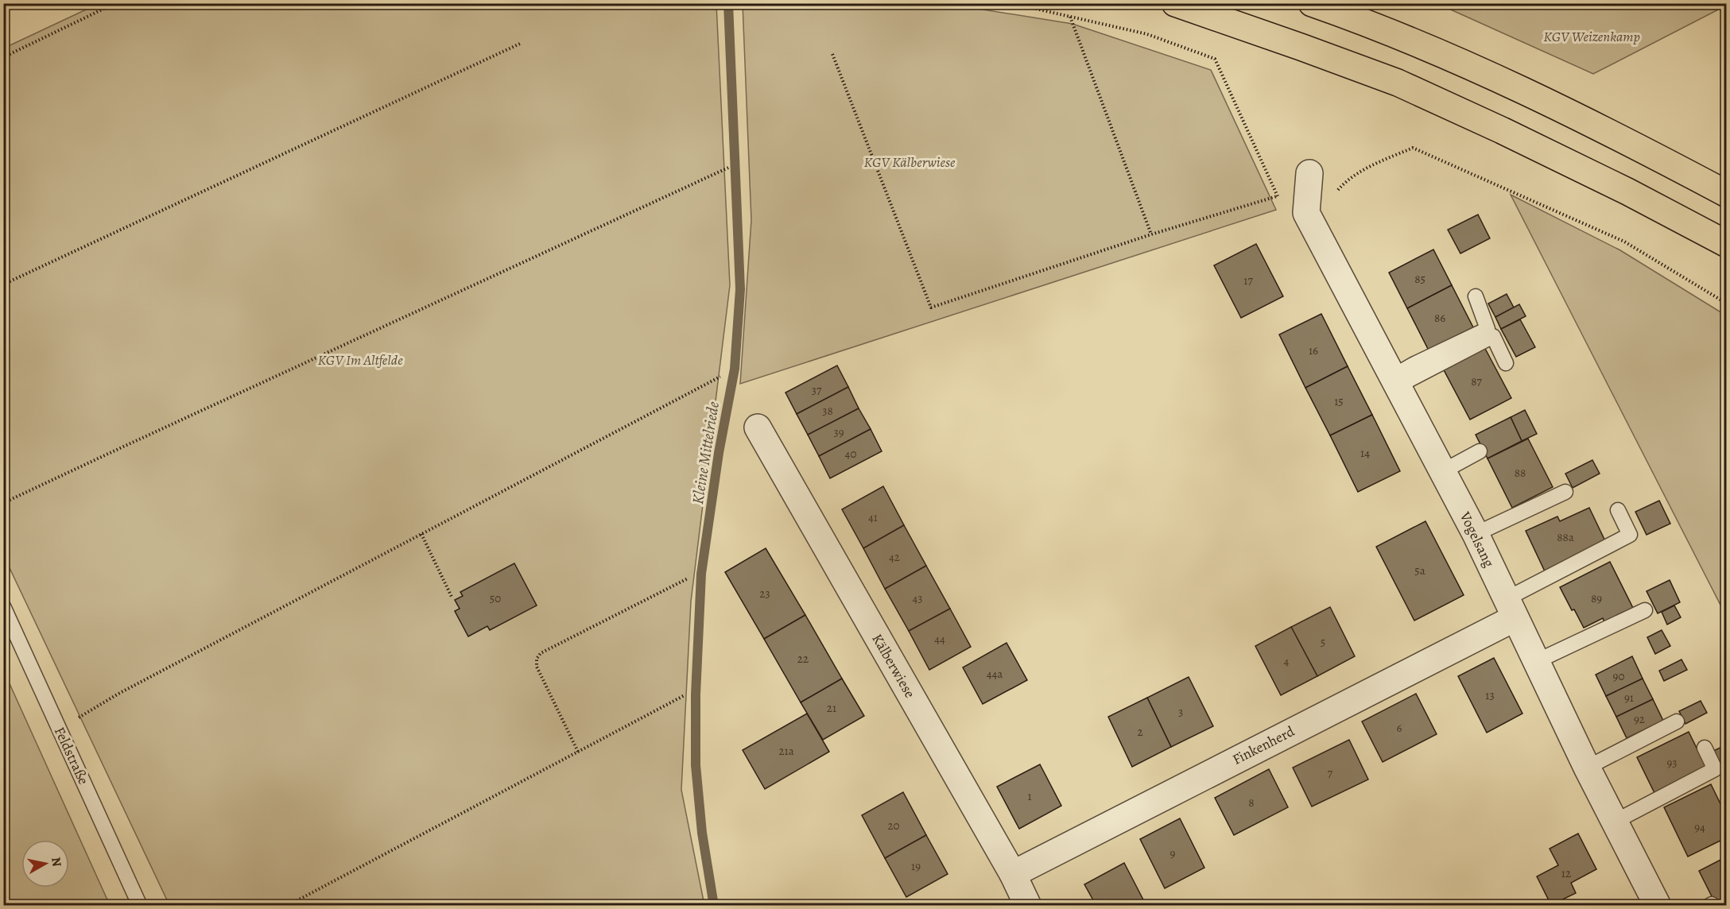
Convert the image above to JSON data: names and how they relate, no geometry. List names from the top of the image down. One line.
{"streets":{"street":["Vogelsang","Kälberwiese","Finkenherd"],"lane":["Feldstraße"]},"crossings":[["Vogelsang","Finkenherd"],["Kälberwiese","Finkenherd"]],"water":["Kleine Mittelriede"],"parks":["KGV Weizenkamp","KGV Kälberwiese","KGV Im Altfelde"],"house_numbers":["85","17","86","16","87","37","15","38","39","14","40","88","41","88a","42","5a","23","50","43","89","44","5","22","4","44a","90","13","91","21","3","92","6","2","21a","93","7","1","8","20","94","9","19","12"],"north":"right"}
